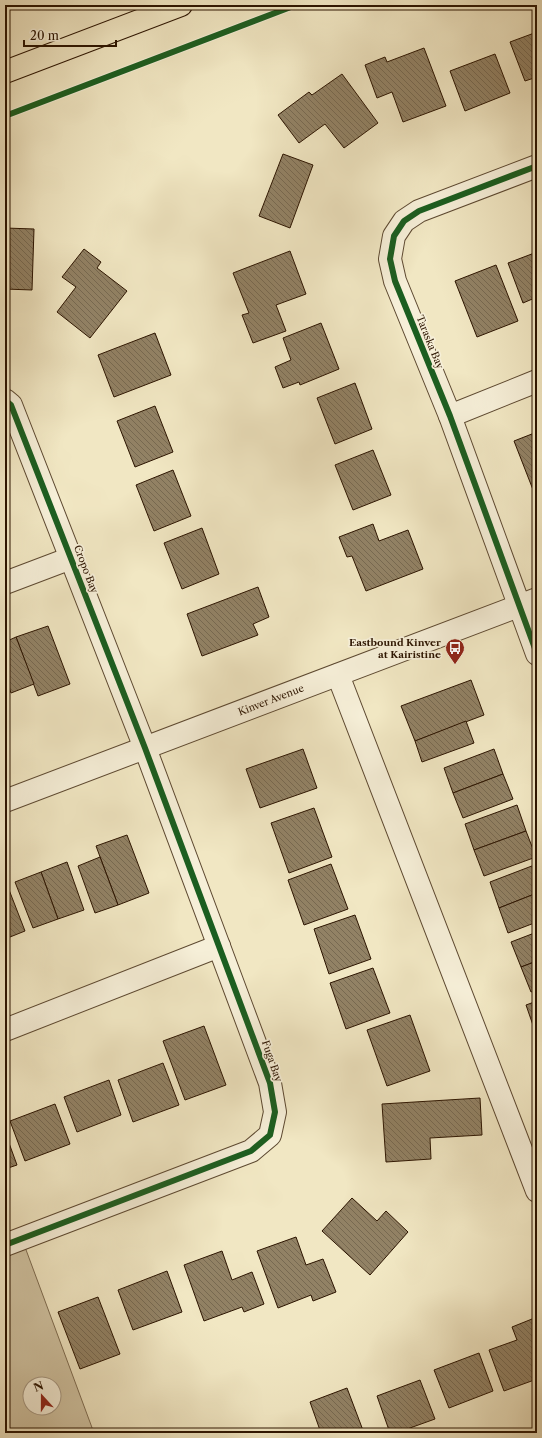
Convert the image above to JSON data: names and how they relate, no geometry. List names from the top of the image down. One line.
{"streets":{"street":["Taraska Bay","Cropo Bay","Kinver Avenue","Fuga Bay"]},"crossings":[["Taraska Bay","Kinver Avenue"],["Cropo Bay","Kinver Avenue"],["Cropo Bay","Fuga Bay"],["Kinver Avenue","Fuga Bay"]],"places":{"bus stop":["Eastbound Kinver at Kairistine"]},"scale_bar":"20 m","north":"top"}
